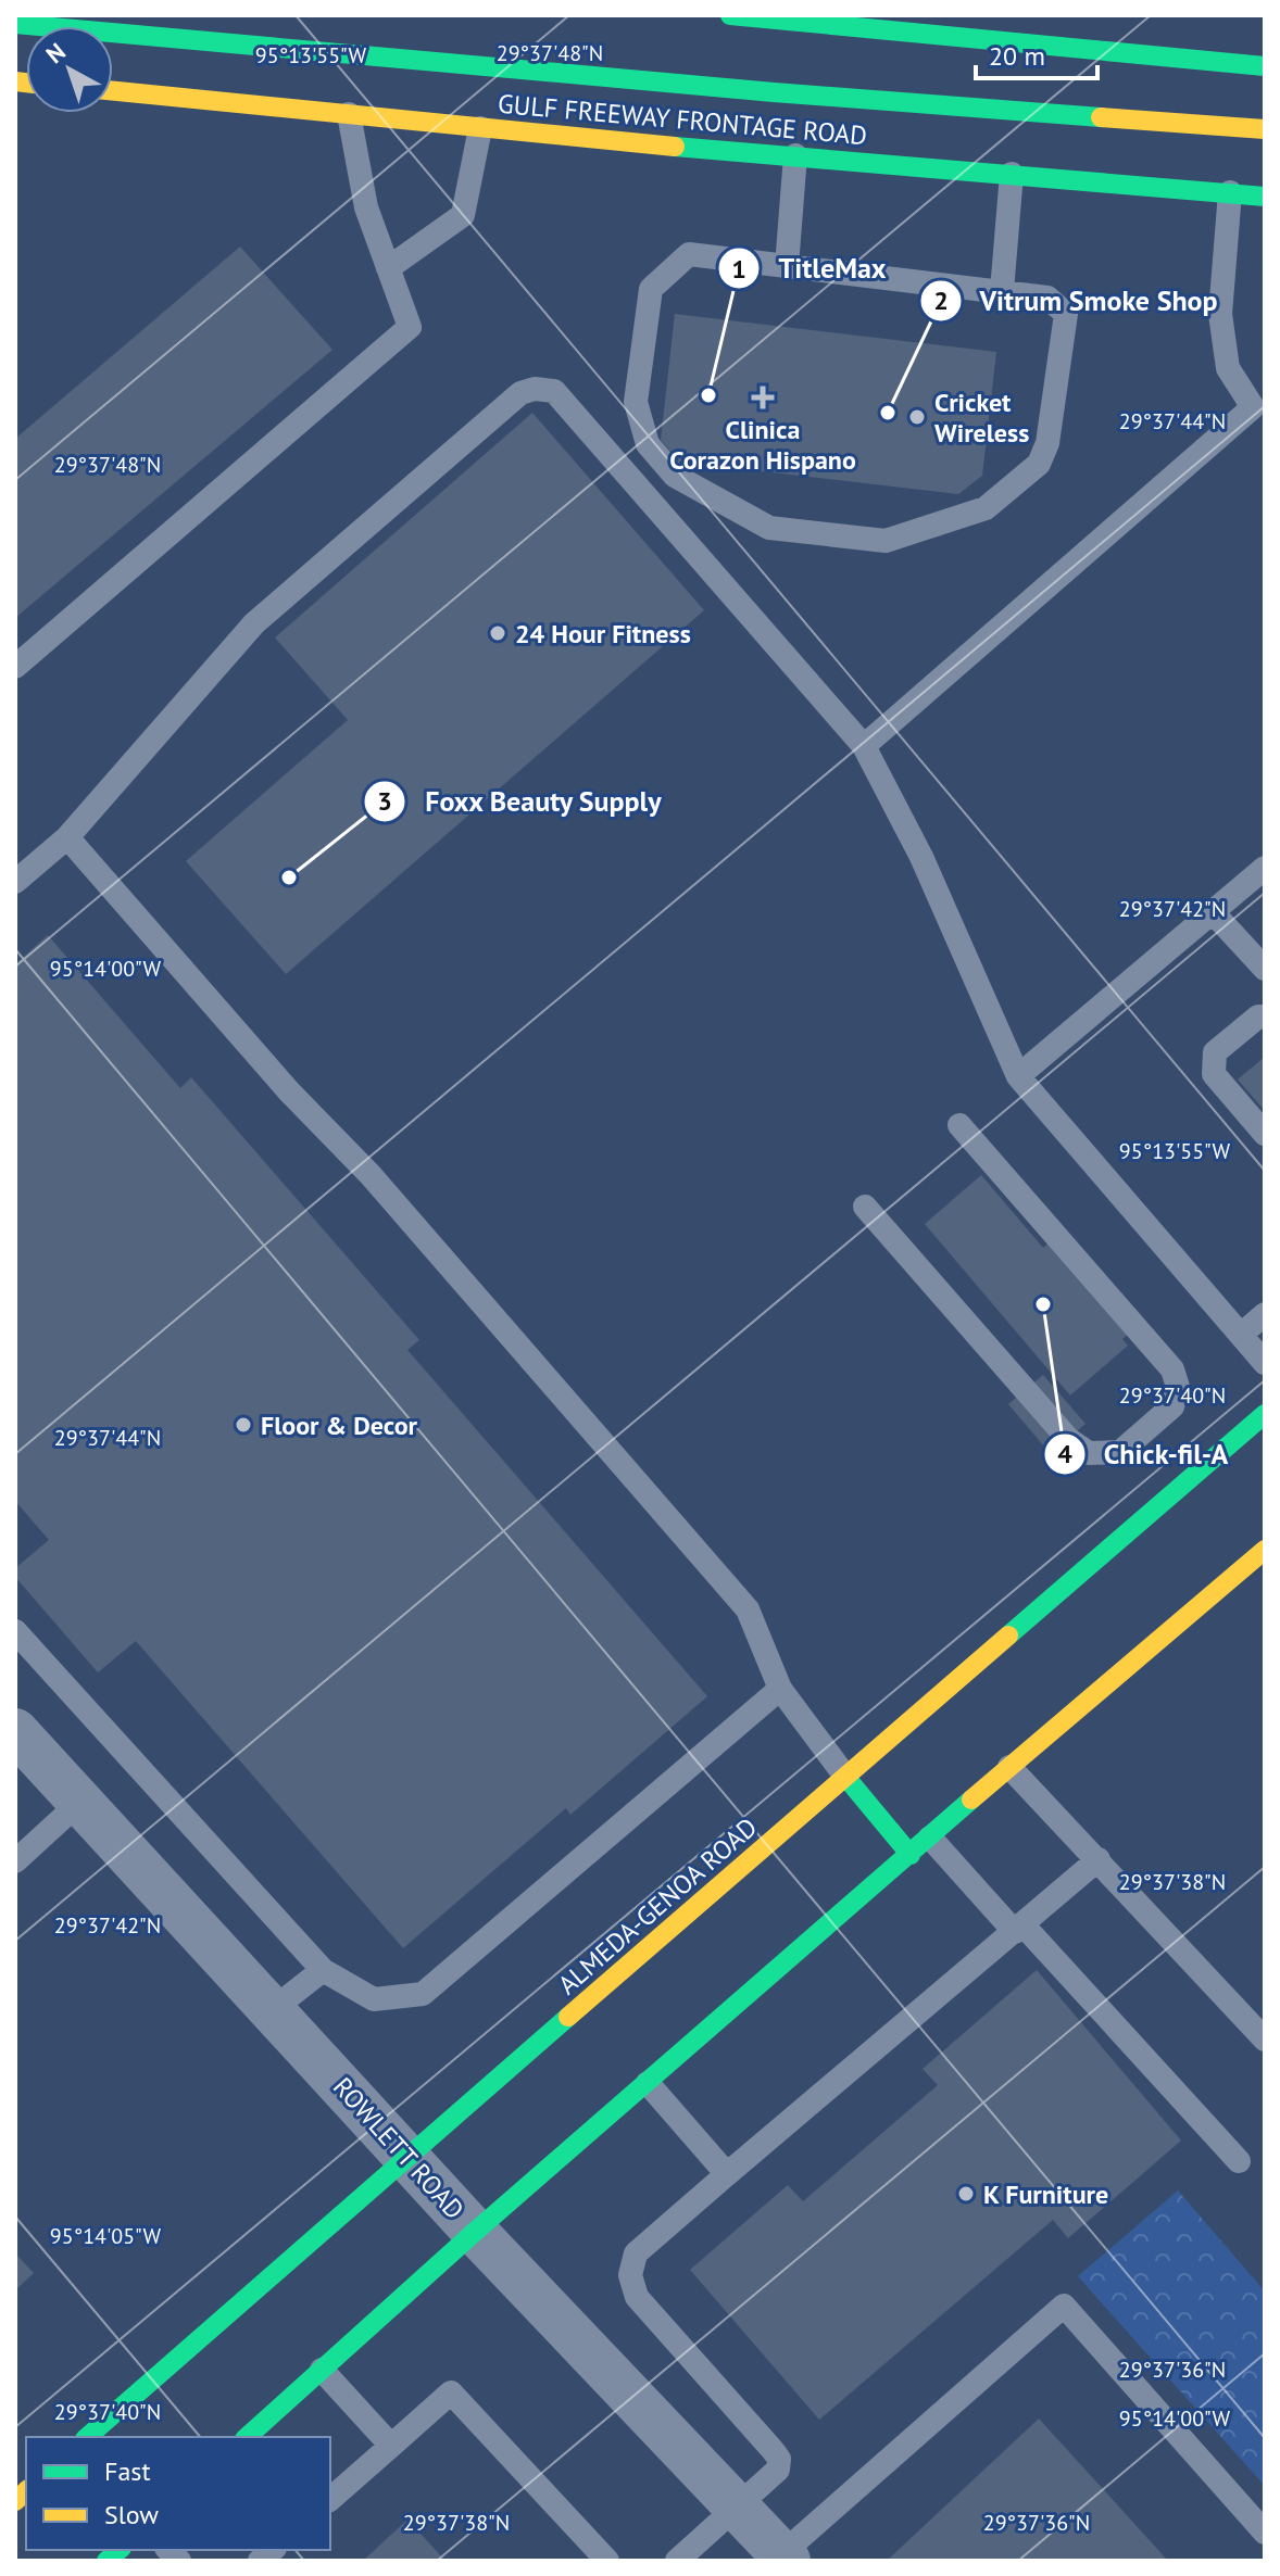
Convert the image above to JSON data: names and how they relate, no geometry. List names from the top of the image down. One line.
{"streets":{"main road":["GULF FREEWAY FRONTAGE ROAD","ALMEDA-GENOA ROAD"],"street":["ROWLETT ROAD"]},"crossings":[["ALMEDA-GENOA ROAD","ROWLETT ROAD"]],"places":{"other":["TitleMax","Vitrum Smoke Shop","Cricket Wireless","24 Hour Fitness","Foxx Beauty Supply","Chick-fil-A","Floor & Decor","K Furniture"],"health":["Clinica Corazon Hispano"]},"legend":["Fast","Slow"],"scale_bar":"20 m","north":"top left","coordinates":["29°37'48\"N","95°13'55\"W","29°37'44\"N","29°37'42\"N","95°14'00\"W","29°37'40\"N","29°37'38\"N","95°14'05\"W","29°37'36\"N"]}
